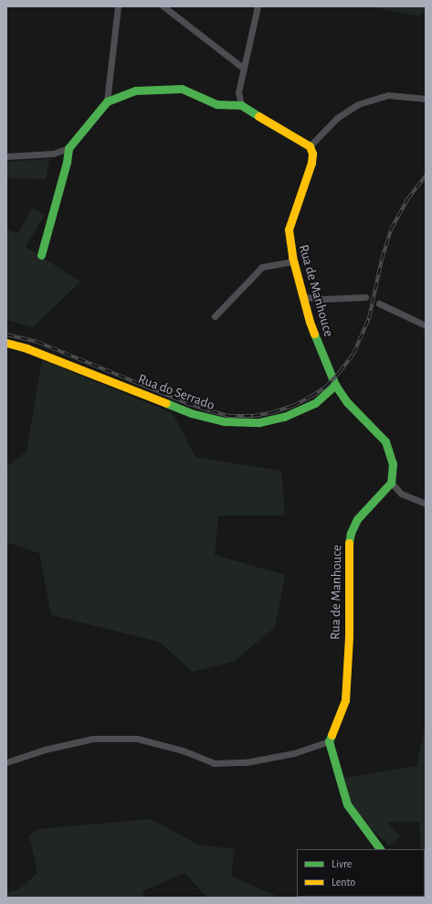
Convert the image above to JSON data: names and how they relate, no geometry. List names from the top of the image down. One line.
{"streets":{"street":["Rua de Manhouce","Rua do Serrado"]},"crossings":[["Rua de Manhouce","Rua do Serrado"]],"legend":["Livre","Lento"]}
